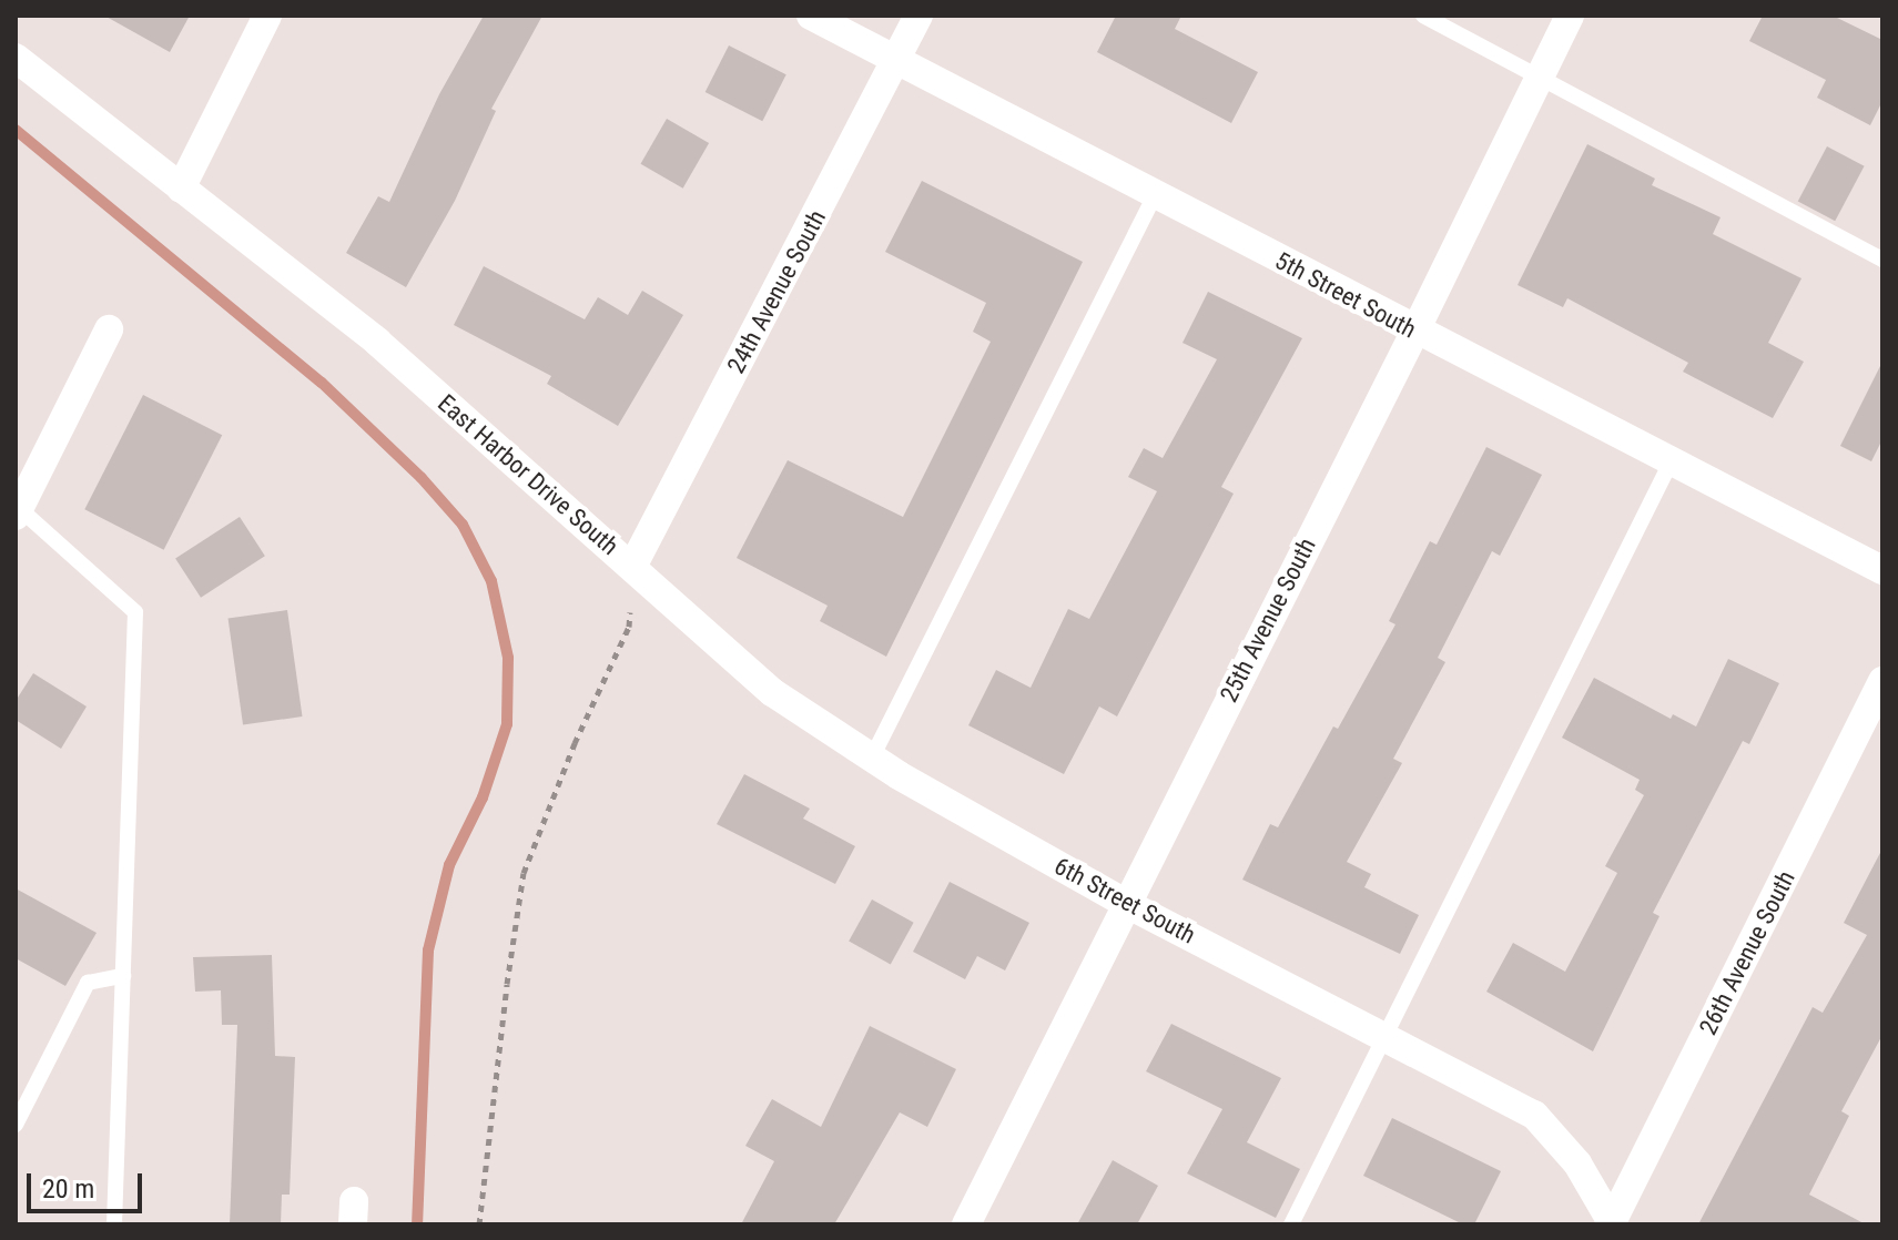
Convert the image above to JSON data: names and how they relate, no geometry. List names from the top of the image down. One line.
{"streets":{"street":["24th Avenue South","5th Street South","East Harbor Drive South","25th Avenue South","6th Street South","26th Avenue South"]},"crossings":[["24th Avenue South","5th Street South"],["24th Avenue South","East Harbor Drive South"],["24th Avenue South","6th Street South"],["5th Street South","25th Avenue South"],["East Harbor Drive South","6th Street South"],["25th Avenue South","6th Street South"],["6th Street South","26th Avenue South"]],"scale_bar":"20 m"}
